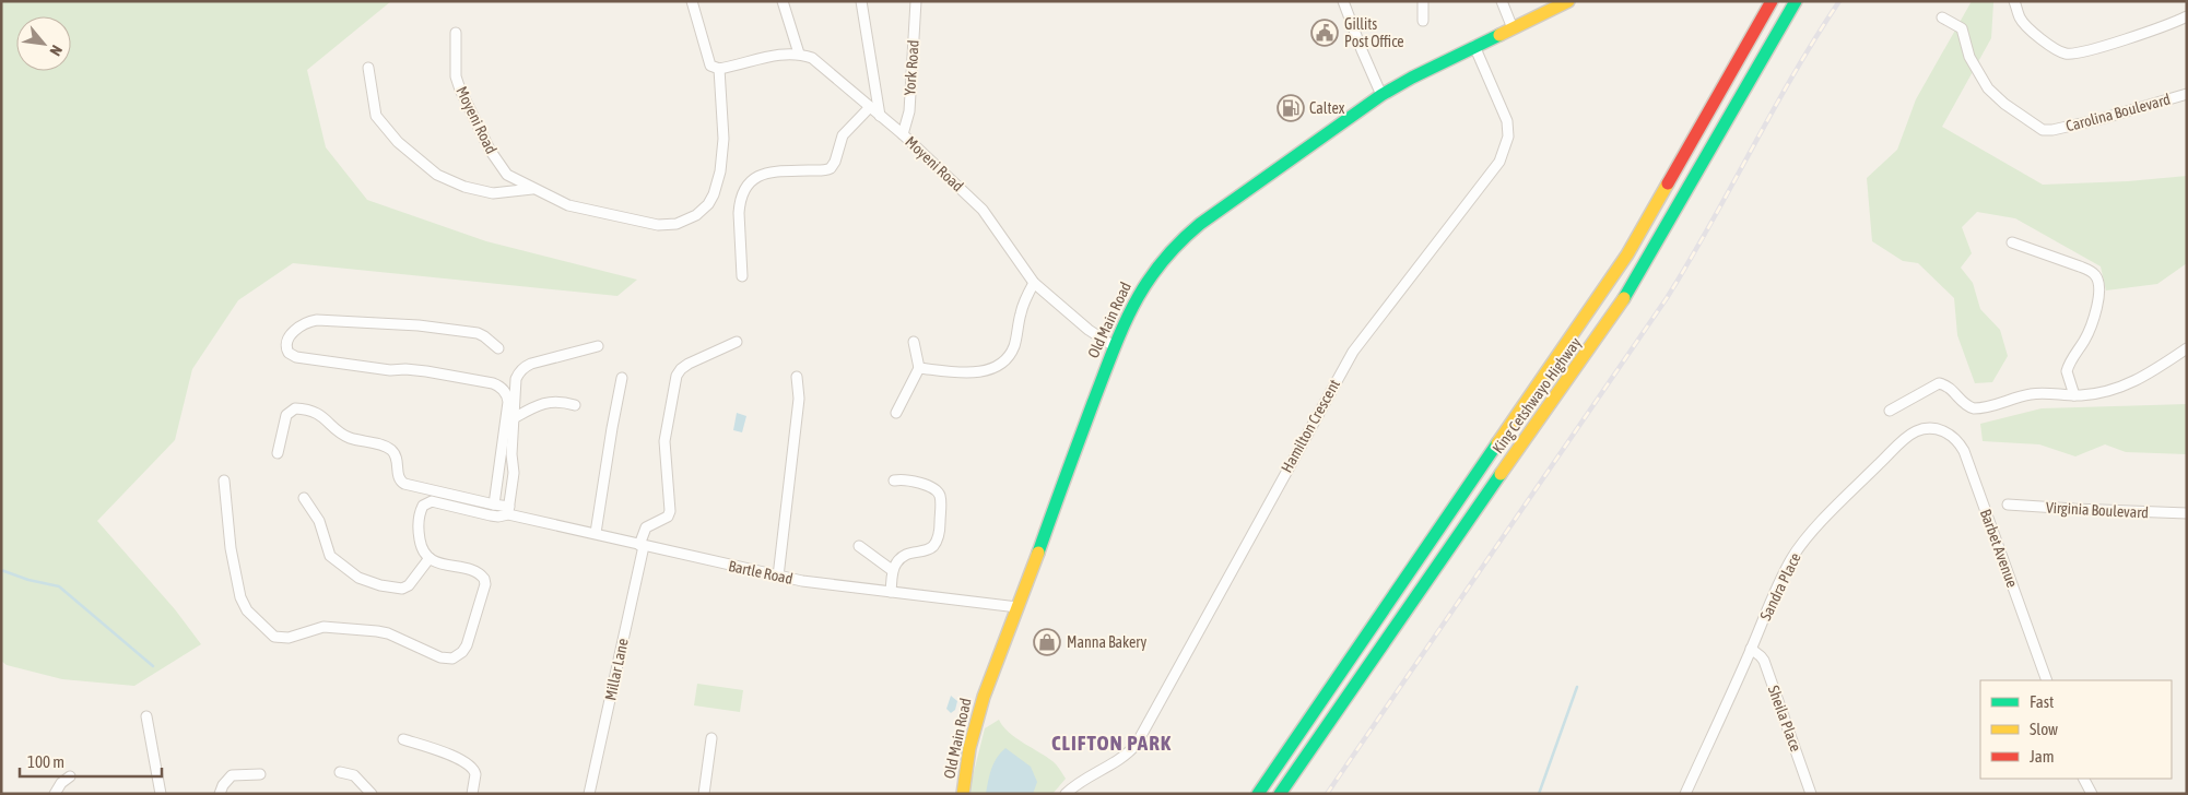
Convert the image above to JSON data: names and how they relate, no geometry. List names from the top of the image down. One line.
{"streets":{"main road":["Old Main Road","King Cetshwayo Highway"],"street":["York Road","Carolina Boulevard","Moyeni Road","Hamilton Crescent","Virginia Boulevard","Barbet Avenue","Bartle Road","Sandra Place","Millar Lane","Sheila Place"]},"crossings":[["York Road","Moyeni Road"],["Moyeni Road","Old Main Road"],["Old Main Road","Hamilton Crescent"],["Old Main Road","Bartle Road"],["Barbet Avenue","Sandra Place"],["Bartle Road","Millar Lane"],["Sandra Place","Sheila Place"]],"districts":["CLIFTON PARK"],"places":{"public building":["Gillits Post Office"],"fuel station":["Caltex"],"shop":["Manna Bakery"]},"legend":["Fast","Slow","Jam"],"scale_bar":"100 m","north":"bottom right"}
